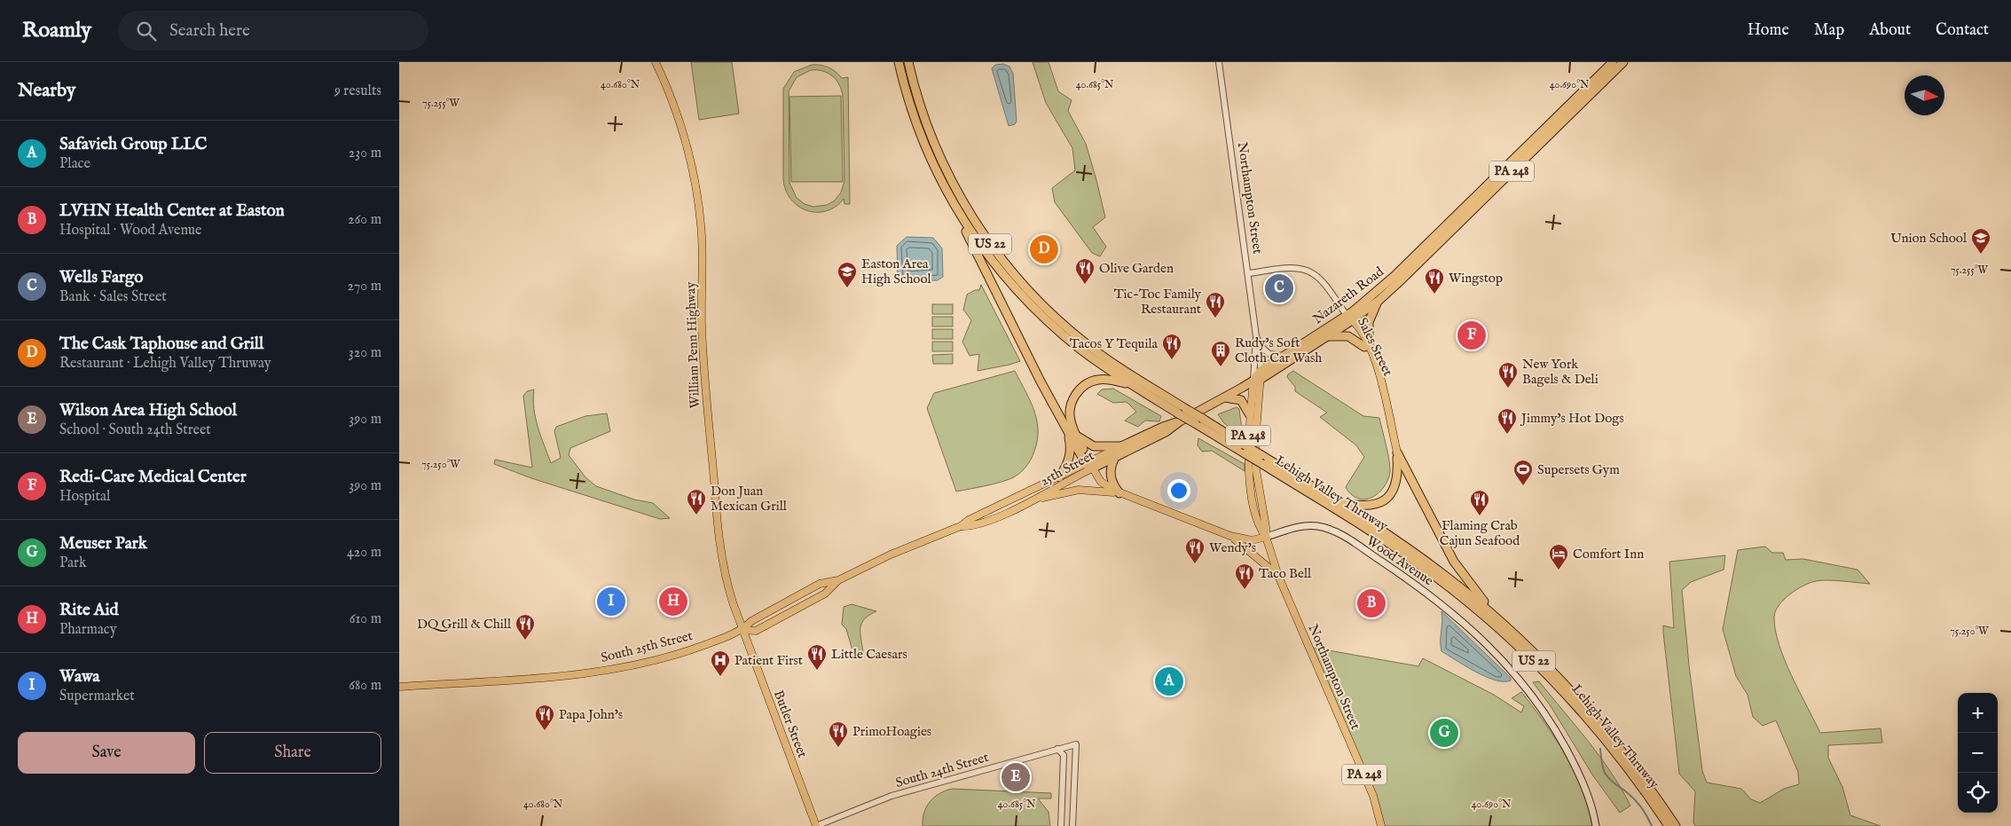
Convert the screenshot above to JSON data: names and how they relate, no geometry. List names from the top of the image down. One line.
{"streets":{"highway":["PA 248","US 22","Nazareth Road","25th Street","Lehigh Valley Thruway"],"main road":["Northampton Street","William Penn Highway","Sales Street","Wood Avenue","South 25th Street","Butler Street"],"street":["South 24th Street"]},"crossings":[["Northampton Street","Nazareth Road"],["Northampton Street","Sales Street"],["Northampton Street","25th Street"],["Northampton Street","Wood Avenue"],["Nazareth Road","Sales Street"],["Nazareth Road","25th Street"],["William Penn Highway","25th Street"],["William Penn Highway","South 25th Street"],["William Penn Highway","Butler Street"],["25th Street","Lehigh Valley Thruway"],["25th Street","Wood Avenue"],["25th Street","South 25th Street"],["25th Street","Butler Street"],["South 25th Street","Butler Street"],["Butler Street","South 24th Street"]],"places":{"school or university":["Union School","Easton Area High School"],"restaurant":["Olive Garden","Wingstop","Tic-Toc Family Restaurant","Tacos Y Tequila","New York Bagels & Deli","Jimmy's Hot Dogs","Don Juan Mexican Grill","Flaming Crab Cajun Seafood","Wendy's","Taco Bell","DQ Grill & Chill","Little Caesars","Papa John's","PrimoHoagies"],"building":["Rudy's Soft Cloth Car Wash"],"sports":["Supersets Gym"],"hotel":["Comfort Inn"],"hospital":["Patient First"]},"north":"right","page":{"header":"Roamly","search":"Search here","nav":["Home","Map","About","Contact"],"heading":["Nearby","9 results"],"list":[{"mark":"A","name":"Safavieh Group LLC","note":"Place","value":"230 m"},{"mark":"B","name":"LVHN Health Center at Easton","note":"Hospital · Wood Avenue","value":"260 m"},{"mark":"C","name":"Wells Fargo","note":"Bank · Sales Street","value":"270 m"},{"mark":"D","name":"The Cask Taphouse and Grill","note":"Restaurant · Lehigh Valley Thruway","value":"320 m"},{"mark":"E","name":"Wilson Area High School","note":"School · South 24th Street","value":"390 m"},{"mark":"F","name":"Redi-Care Medical Center","note":"Hospital","value":"390 m"},{"mark":"G","name":"Meuser Park","note":"Park","value":"420 m"},{"mark":"H","name":"Rite Aid","note":"Pharmacy","value":"610 m"},{"mark":"I","name":"Wawa","note":"Supermarket","value":"680 m"}],"pins":["D","C","F","H","I","B","A","G","E"],"map_buttons":["+","−"],"buttons":["Save","Share"]},"coordinates":["40.680°N","40.685°N","40.690°N","75.255°W","75.250°W"]}
